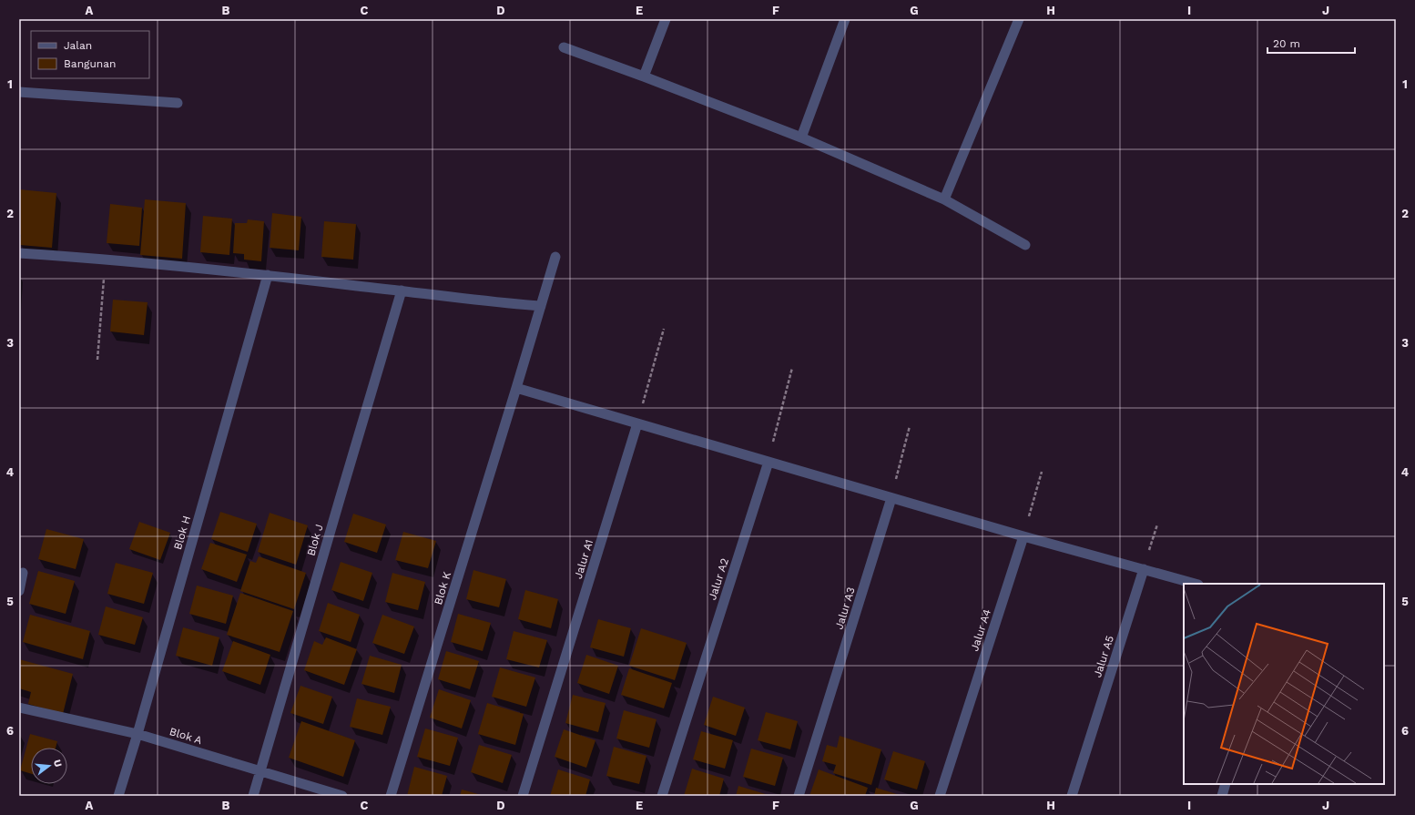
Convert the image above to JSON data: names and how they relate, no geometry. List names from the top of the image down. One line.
{"streets":{"street":["Blok H","Blok J","Jalur A1","Jalur A2","Blok K","Jalur A3","Jalur A4","Jalur A5","Blok A"]},"crossings":[["Blok H","Blok A"],["Blok J","Blok A"]],"legend":["Jalan","Bangunan"],"scale_bar":"20 m","north":"right","grid":{"columns":["A","B","C","D","E","F","G","H","I","J"],"rows":["1","2","3","4","5","6"]}}
